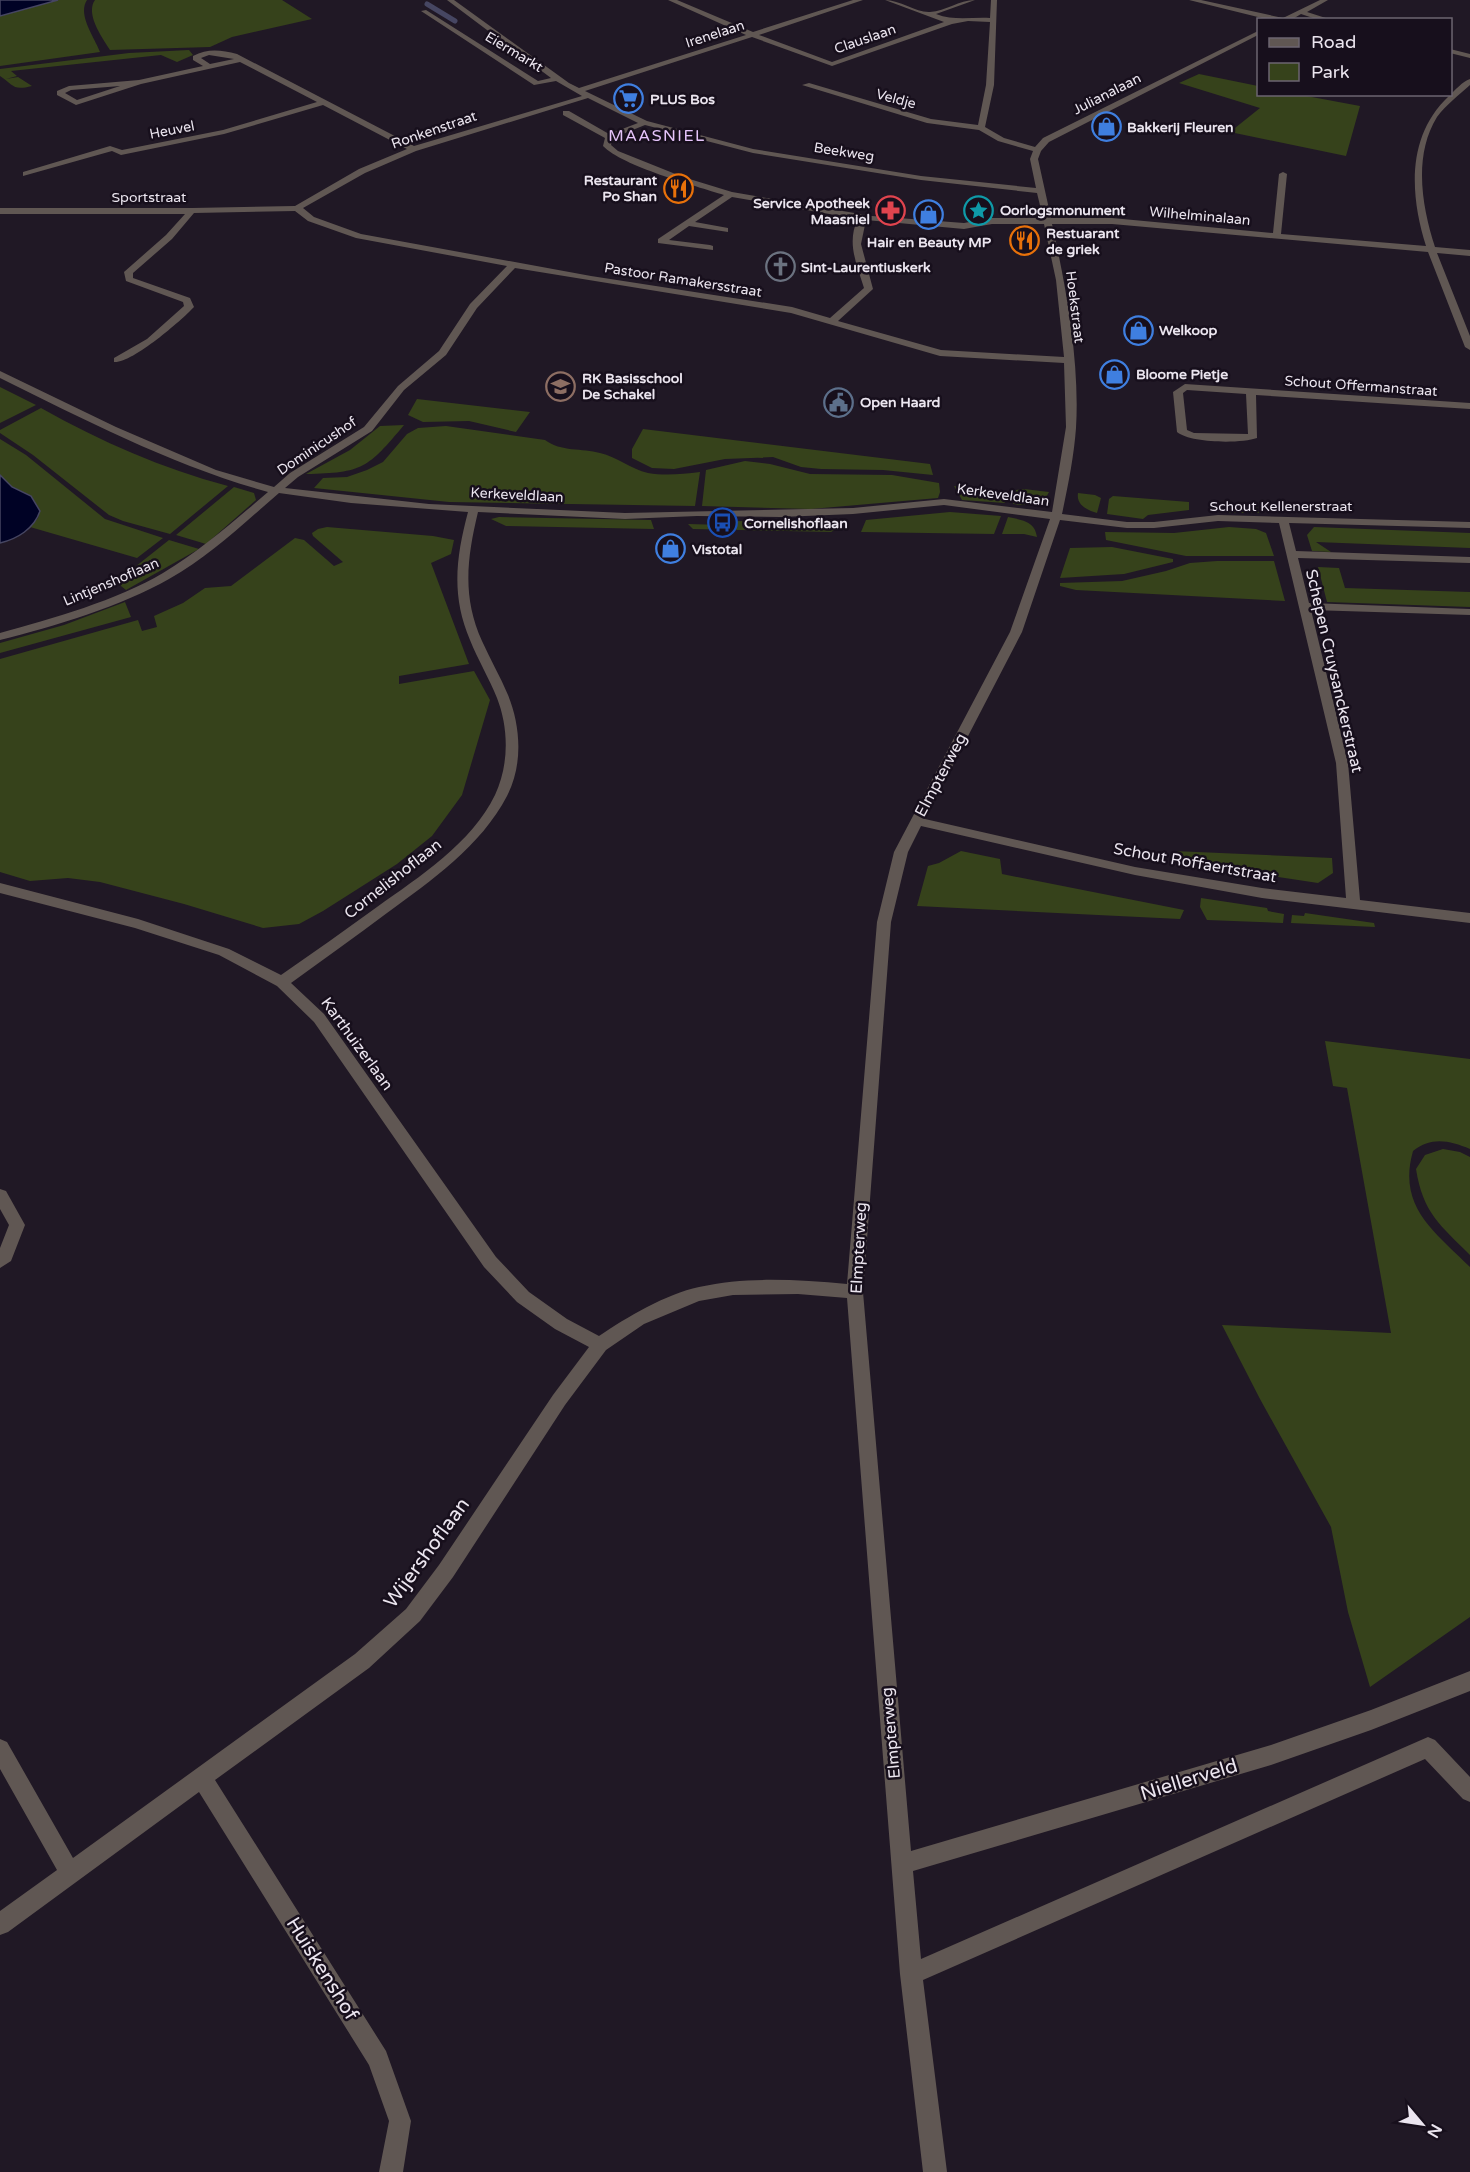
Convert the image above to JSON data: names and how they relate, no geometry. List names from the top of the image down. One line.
{"streets":{"street":["Irenelaan","Clauslaan","Eiermarkt","Julianalaan","Veldje","Heuvel","Ronkenstraat","Beekweg","Sportstraat","Wilhelminalaan","Pastoor Ramakersstraat","Hoekstraat","Schout Offermanstraat","Dominicushof","Kerkeveldlaan","Schout Kellenerstraat","Lintjenshoflaan","Schepen Cruysanckerstraat","Elmpterweg","Schout Roffaertstraat","Cornelishoflaan","Karthuizerlaan","Wijershoflaan","Niellerveld","Huiskenshof"]},"crossings":[["Irenelaan","Clauslaan"],["Irenelaan","Eiermarkt"],["Eiermarkt","Ronkenstraat"],["Eiermarkt","Beekweg"],["Julianalaan","Veldje"],["Ronkenstraat","Beekweg"],["Ronkenstraat","Sportstraat"],["Ronkenstraat","Pastoor Ramakersstraat"],["Sportstraat","Pastoor Ramakersstraat"],["Wilhelminalaan","Hoekstraat"],["Pastoor Ramakersstraat","Hoekstraat"],["Pastoor Ramakersstraat","Dominicushof"],["Pastoor Ramakersstraat","Elmpterweg"],["Hoekstraat","Elmpterweg"],["Dominicushof","Kerkeveldlaan"],["Dominicushof","Lintjenshoflaan"],["Kerkeveldlaan","Schout Kellenerstraat"],["Kerkeveldlaan","Lintjenshoflaan"],["Kerkeveldlaan","Elmpterweg"],["Kerkeveldlaan","Cornelishoflaan"],["Schout Kellenerstraat","Schepen Cruysanckerstraat"],["Schout Kellenerstraat","Elmpterweg"],["Schepen Cruysanckerstraat","Schout Roffaertstraat"],["Elmpterweg","Schout Roffaertstraat"],["Elmpterweg","Wijershoflaan"],["Elmpterweg","Niellerveld"],["Cornelishoflaan","Karthuizerlaan"],["Karthuizerlaan","Wijershoflaan"],["Wijershoflaan","Huiskenshof"]],"districts":["MAASNIEL"],"places":{"supermarket":["PLUS Bos"],"shop":["Bakkerij Fleuren","Hair en Beauty MP","Welkoop","Bloome Pietje","Vistotal"],"restaurant":["Restaurant Po Shan","Restuarant de griek"],"place":["Oorlogsmonument"],"pharmacy":["Service Apotheek Maasniel"],"church":["Sint-Laurentiuskerk"],"school or university":["RK Basisschool De Schakel"],"public building":["Open Haard"],"bus stop":["Cornelishoflaan"]},"legend":["Road","Park"],"north":"bottom right"}
